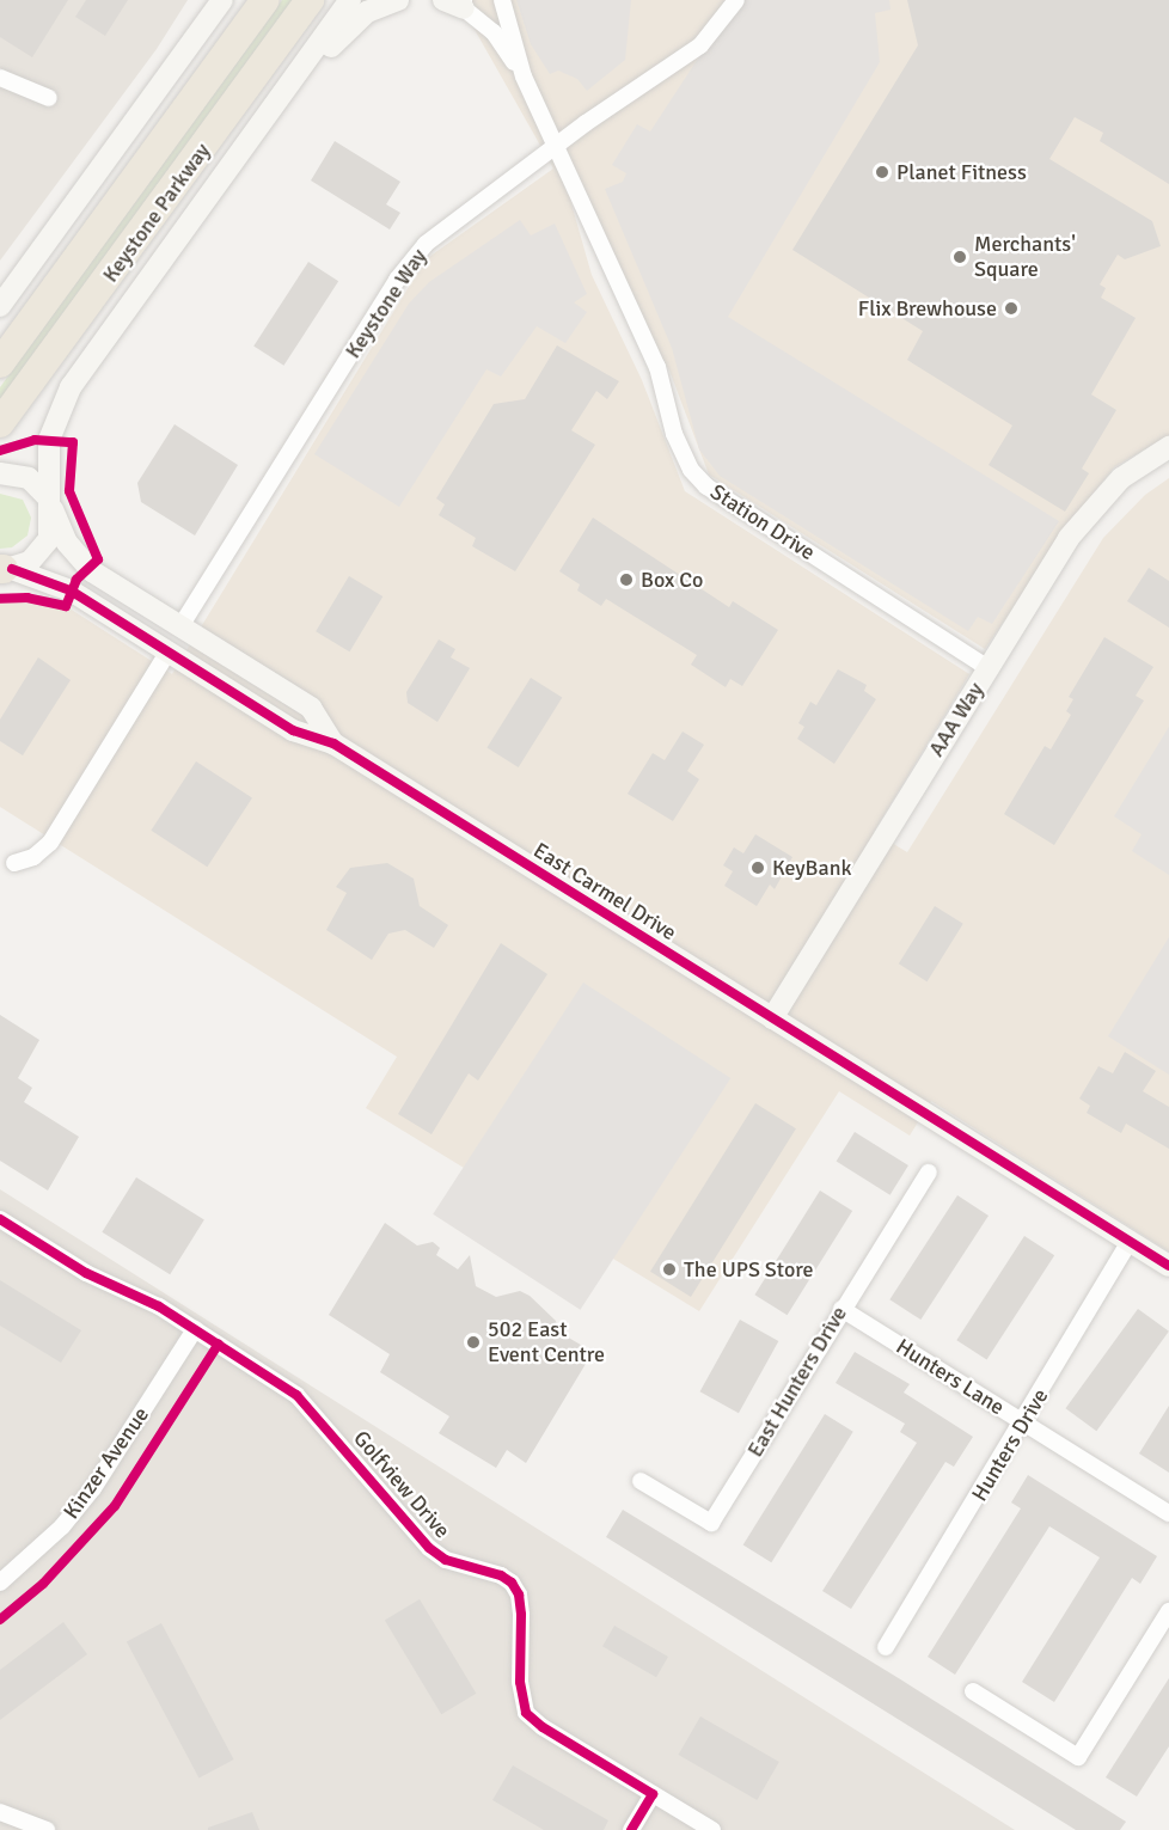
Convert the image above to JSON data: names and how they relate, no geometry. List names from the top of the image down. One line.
{"streets":{"highway":["Keystone Parkway"],"street":["Keystone Way","Station Drive","AAA Way","East Carmel Drive","Hunters Lane","East Hunters Drive","Hunters Drive","Kinzer Avenue","Golfview Drive"]},"crossings":[["Keystone Way","Station Drive"],["Keystone Way","East Carmel Drive"],["Station Drive","AAA Way"],["AAA Way","East Carmel Drive"],["East Carmel Drive","Hunters Drive"],["Hunters Lane","East Hunters Drive"],["Hunters Lane","Hunters Drive"],["Kinzer Avenue","Golfview Drive"]],"places":["Planet Fitness","Merchants' Square","Flix Brewhouse","Box Co","KeyBank","The UPS Store","502 East Event Centre"]}
